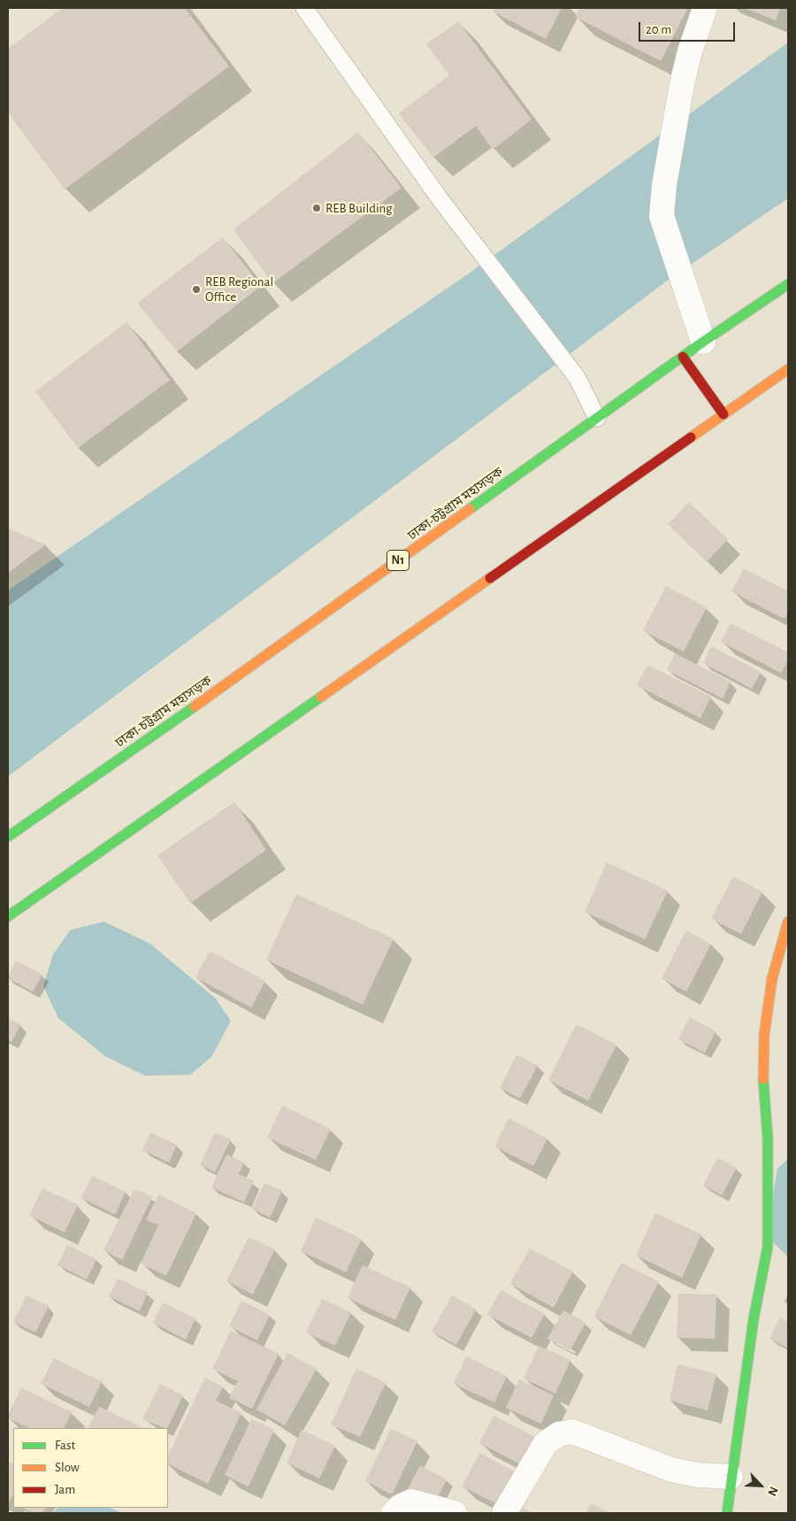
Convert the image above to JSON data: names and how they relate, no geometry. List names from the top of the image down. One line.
{"streets":{"main road":["ঢাকা-চট্টগ্রাম মহাসড়ক","N1"]},"places":["REB Building","REB Regional Office"],"legend":["Fast","Slow","Jam"],"scale_bar":"20 m","north":"bottom right"}
